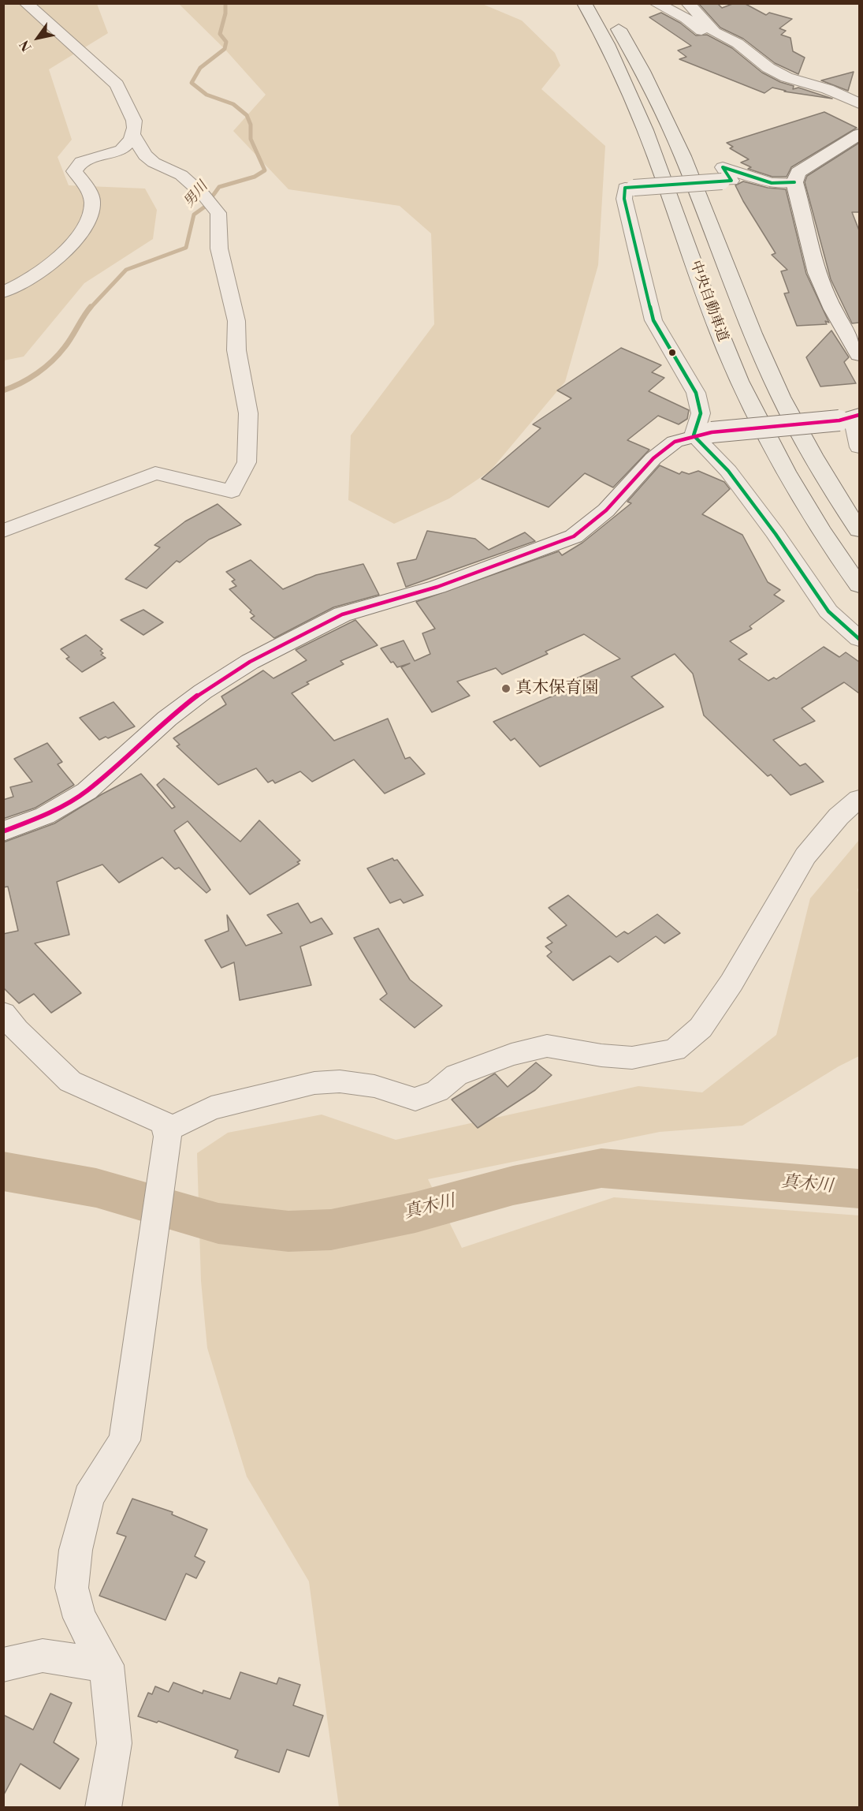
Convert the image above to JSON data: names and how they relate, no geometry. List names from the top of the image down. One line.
{"streets":{"highway":["中央自動車道"]},"water":["男川","真木川"],"places":["真木保育園"],"north":"bottom left"}
